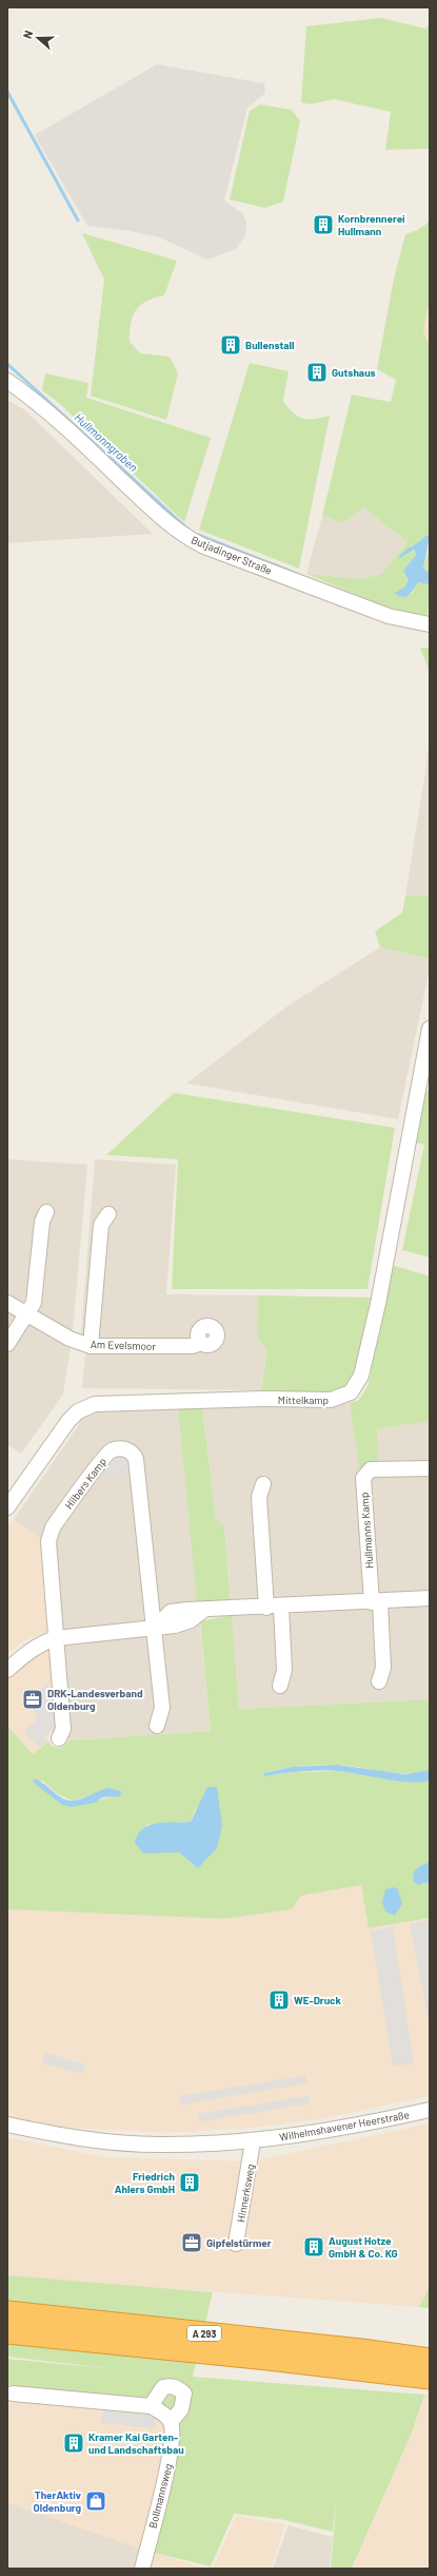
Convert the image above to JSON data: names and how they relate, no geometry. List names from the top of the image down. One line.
{"streets":{"highway":["A 293"],"street":["Butjadinger Straße","Am Evelsmoor","Mittelkamp","Hilbers Kamp","Hullmanns Kamp","Wilhelmshavener Heerstraße","Hinnerksweg","Bollmannsweg"]},"crossings":[["Wilhelmshavener Heerstraße","Hinnerksweg"]],"water":["Hullmanngraben"],"places":{"building":["Kornbrennerei Hullmann","Bullenstall","Gutshaus","WE-Druck","Friedrich Ahlers GmbH","August Hotze GmbH & Co. KG","Kramer Kai Garten- und Landschaftsbau"],"office":["DRK-Landesverband Oldenburg","Gipfelstürmer"],"shop":["TherAktiv Oldenburg"]},"north":"left"}
